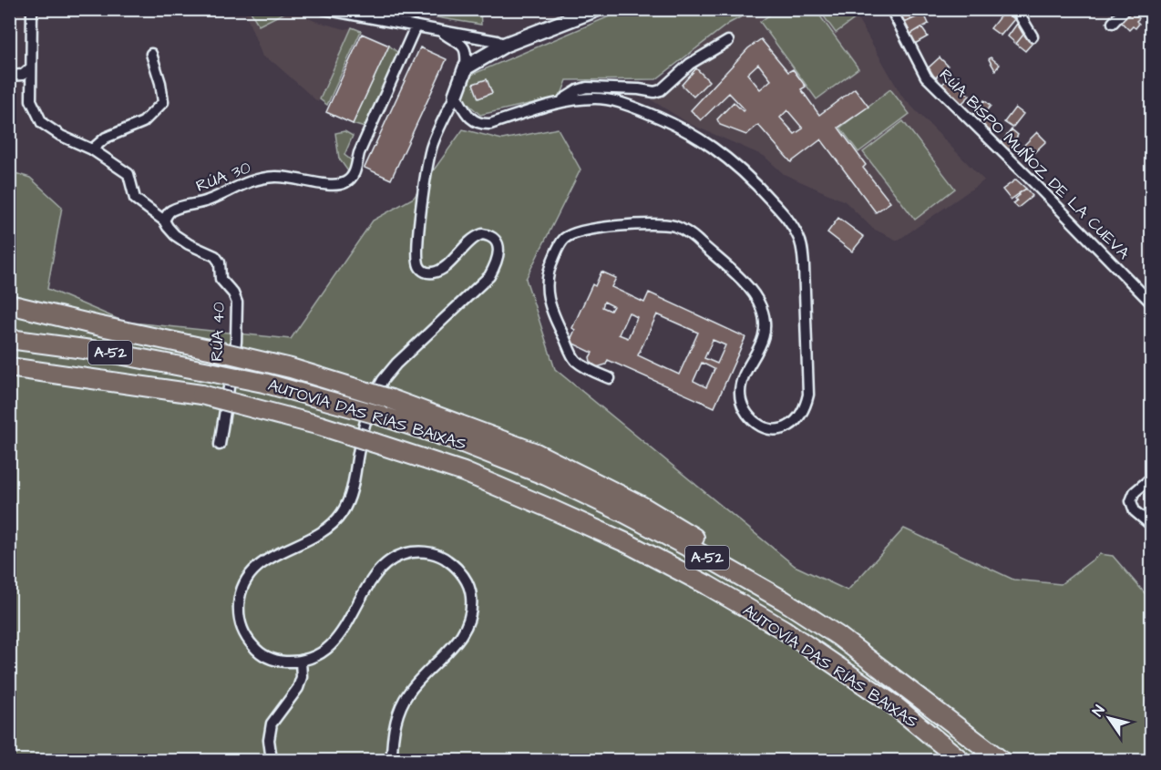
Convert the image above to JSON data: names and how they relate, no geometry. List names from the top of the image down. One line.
{"streets":{"highway":["A-52","AUTOVÍA DAS RÍAS BAIXAS"],"street":["RÚA BISPO MUÑOZ DE LA CUEVA","RÚA 30","RÚA 40"]},"crossings":[["RÚA 30","RÚA 40"]],"north":"top left"}
